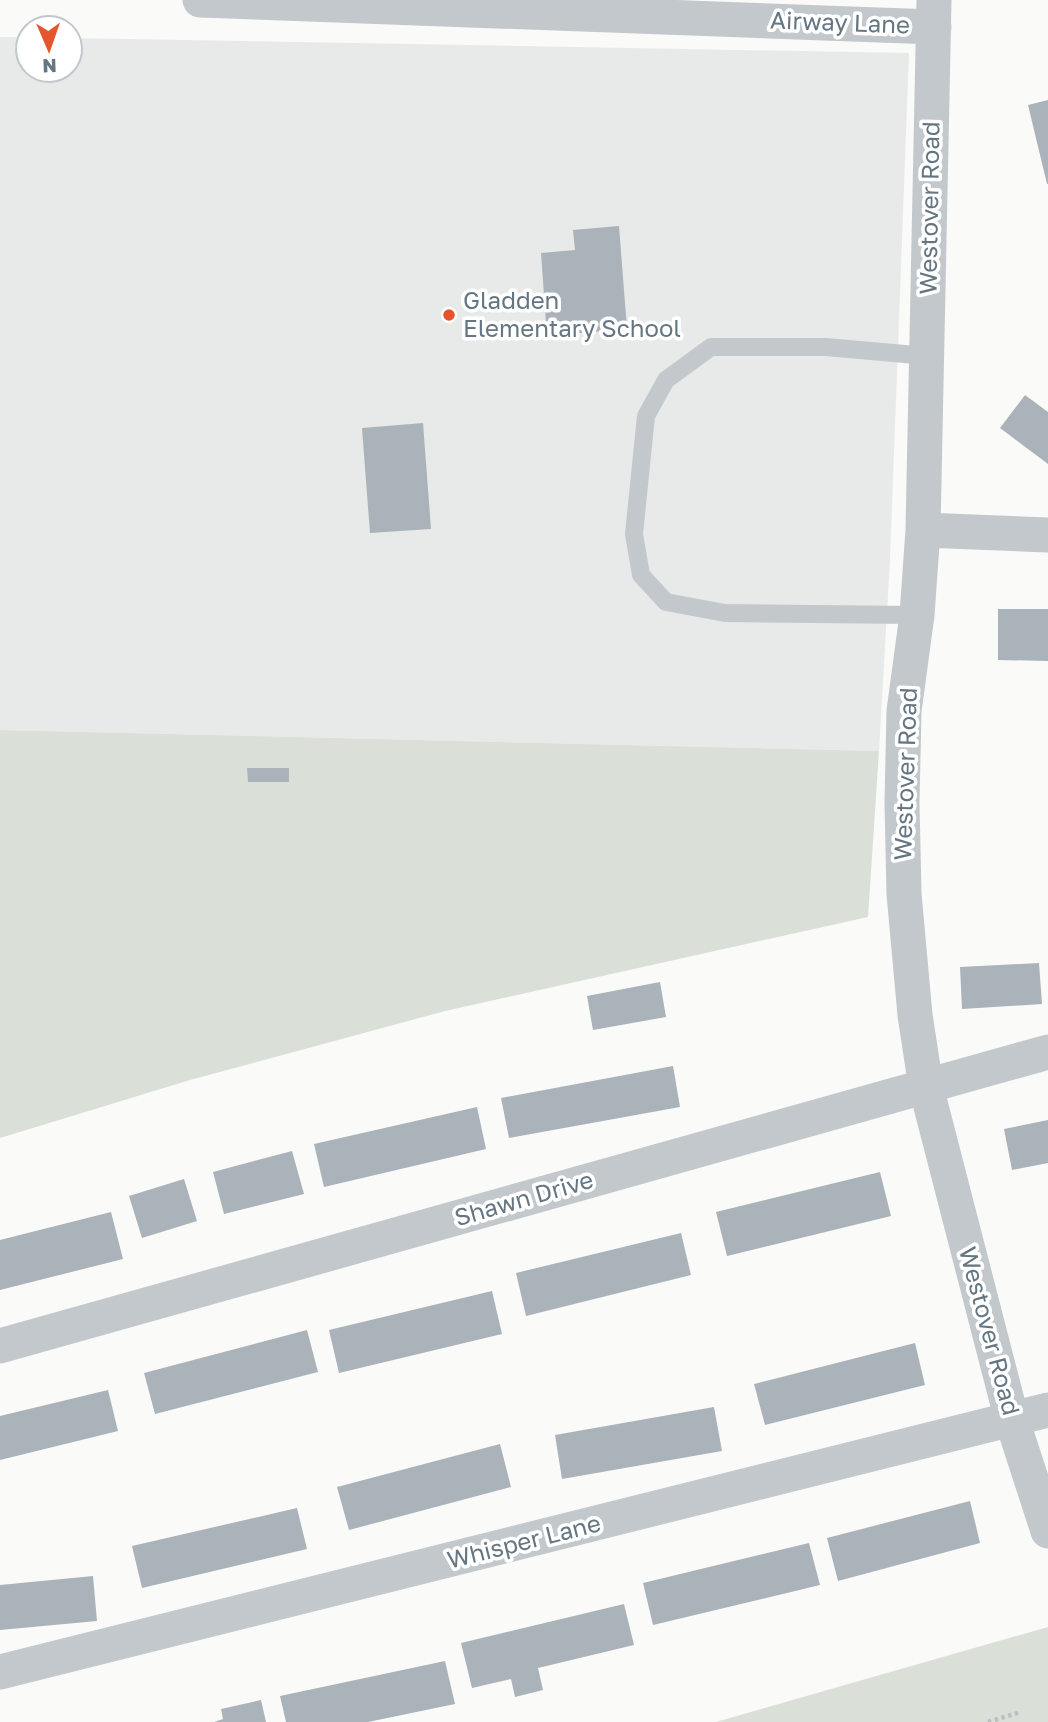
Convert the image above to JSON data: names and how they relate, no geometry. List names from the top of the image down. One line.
{"streets":{"street":["Airway Lane","Westover Road","Shawn Drive","Whisper Lane"]},"crossings":[["Airway Lane","Westover Road"],["Westover Road","Shawn Drive"],["Westover Road","Whisper Lane"]],"places":["Gladden Elementary School"],"north":"bottom"}
